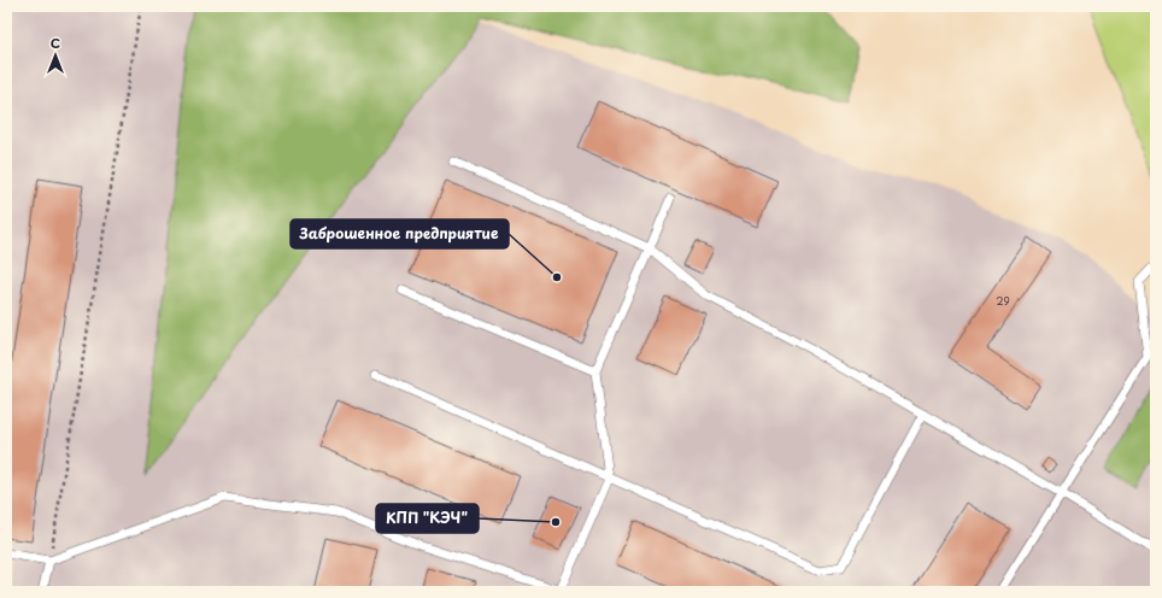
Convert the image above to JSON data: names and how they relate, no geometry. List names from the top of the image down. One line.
{"places":["Заброшенное предприятие","КПП \"КЭЧ\""],"house_numbers":["29"],"north":"top"}
